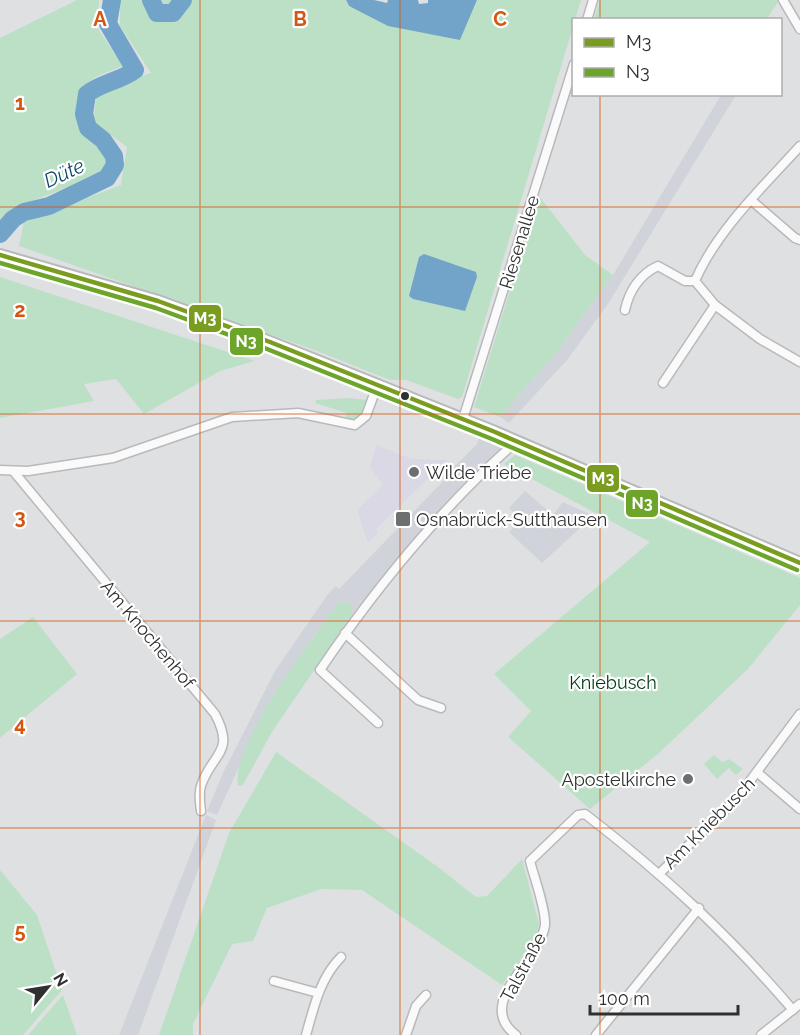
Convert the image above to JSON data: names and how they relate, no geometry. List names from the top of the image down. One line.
{"streets":{"street":["Riesenallee","Am Knochenhof","Am Kniebusch","Talstraße"]},"crossings":[["Am Kniebusch","Talstraße"]],"water":["Düte"],"parks":["Kniebusch"],"places":{"other":["Wilde Triebe","Apostelkirche"],"transit":["Osnabrück-Sutthausen"]},"lines":["transit line M3","transit line N3"],"legend":["M3","N3"],"scale_bar":"100 m","north":"top right","grid":{"columns":["A","B","C"],"rows":["1","2","3","4","5"]}}
